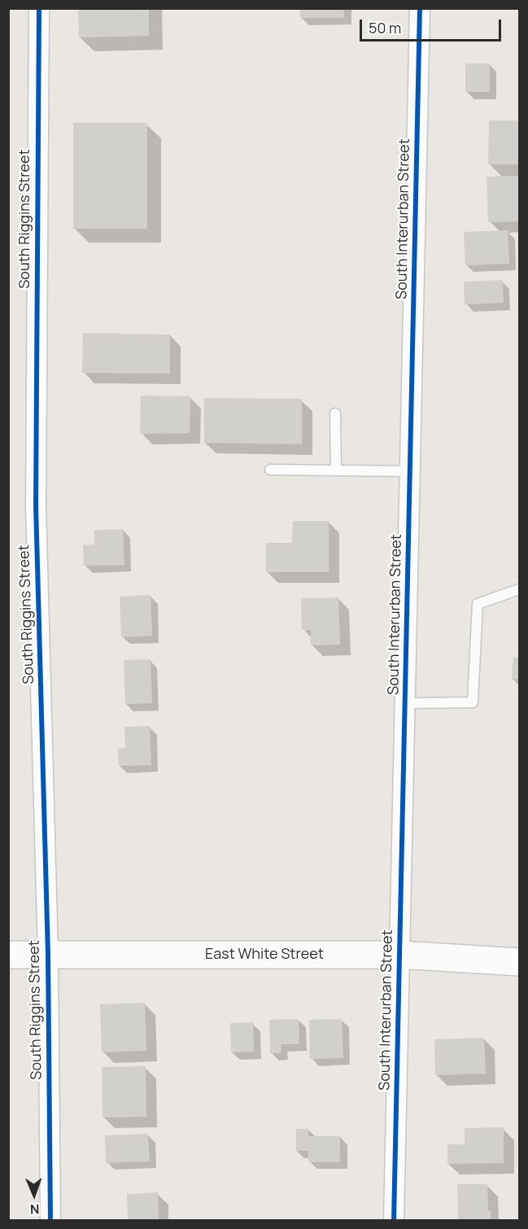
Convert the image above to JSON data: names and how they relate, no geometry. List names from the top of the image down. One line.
{"streets":{"main road":["East White Street"],"street":["South Riggins Street","South Interurban Street"]},"crossings":[["South Riggins Street","East White Street"],["South Interurban Street","East White Street"]],"scale_bar":"50 m","north":"bottom"}
